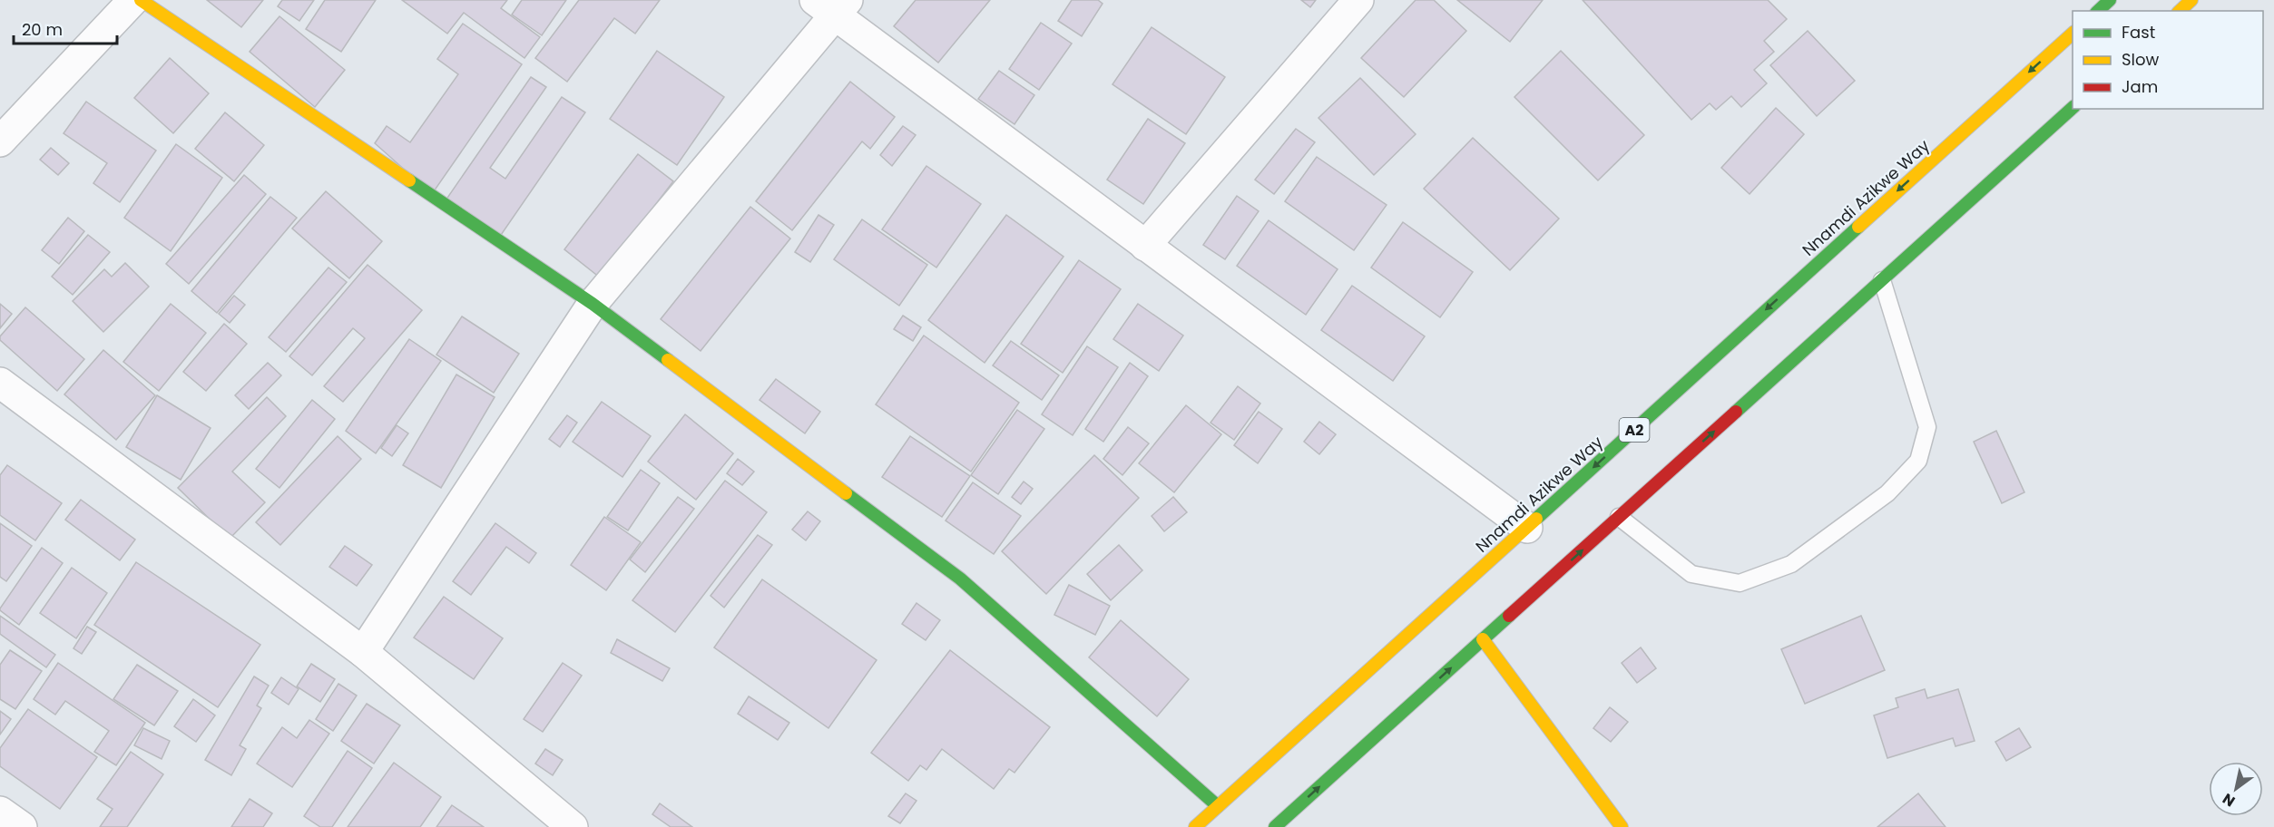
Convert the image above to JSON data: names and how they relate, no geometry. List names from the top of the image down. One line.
{"streets":{"main road":["Nnamdi Azikwe Way","A2"]},"legend":["Fast","Slow","Jam"],"scale_bar":"20 m","north":"bottom left"}
